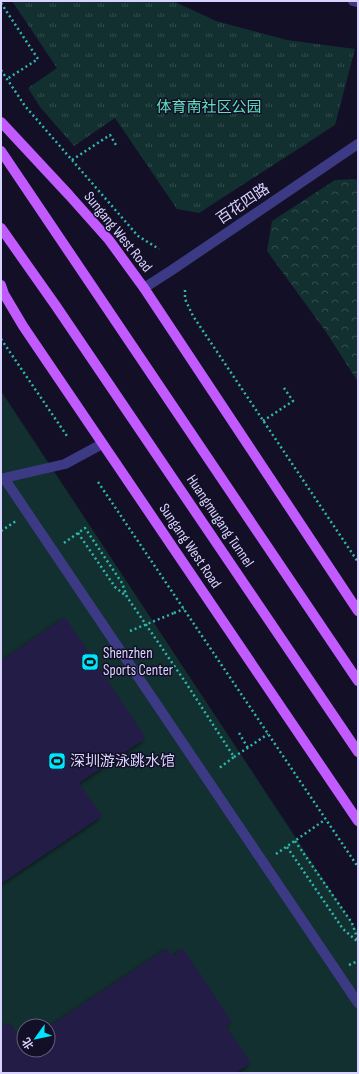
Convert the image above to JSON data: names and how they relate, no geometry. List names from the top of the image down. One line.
{"streets":{"main road":["Sungang West Road","Huangmugang Tunnel"],"street":["百花四路"]},"crossings":[["百花四路","Sungang West Road"]],"parks":["体育南社区公园"],"places":{"sports":["Shenzhen Sports Center","深圳游泳跳水馆"]},"north":"bottom left"}
